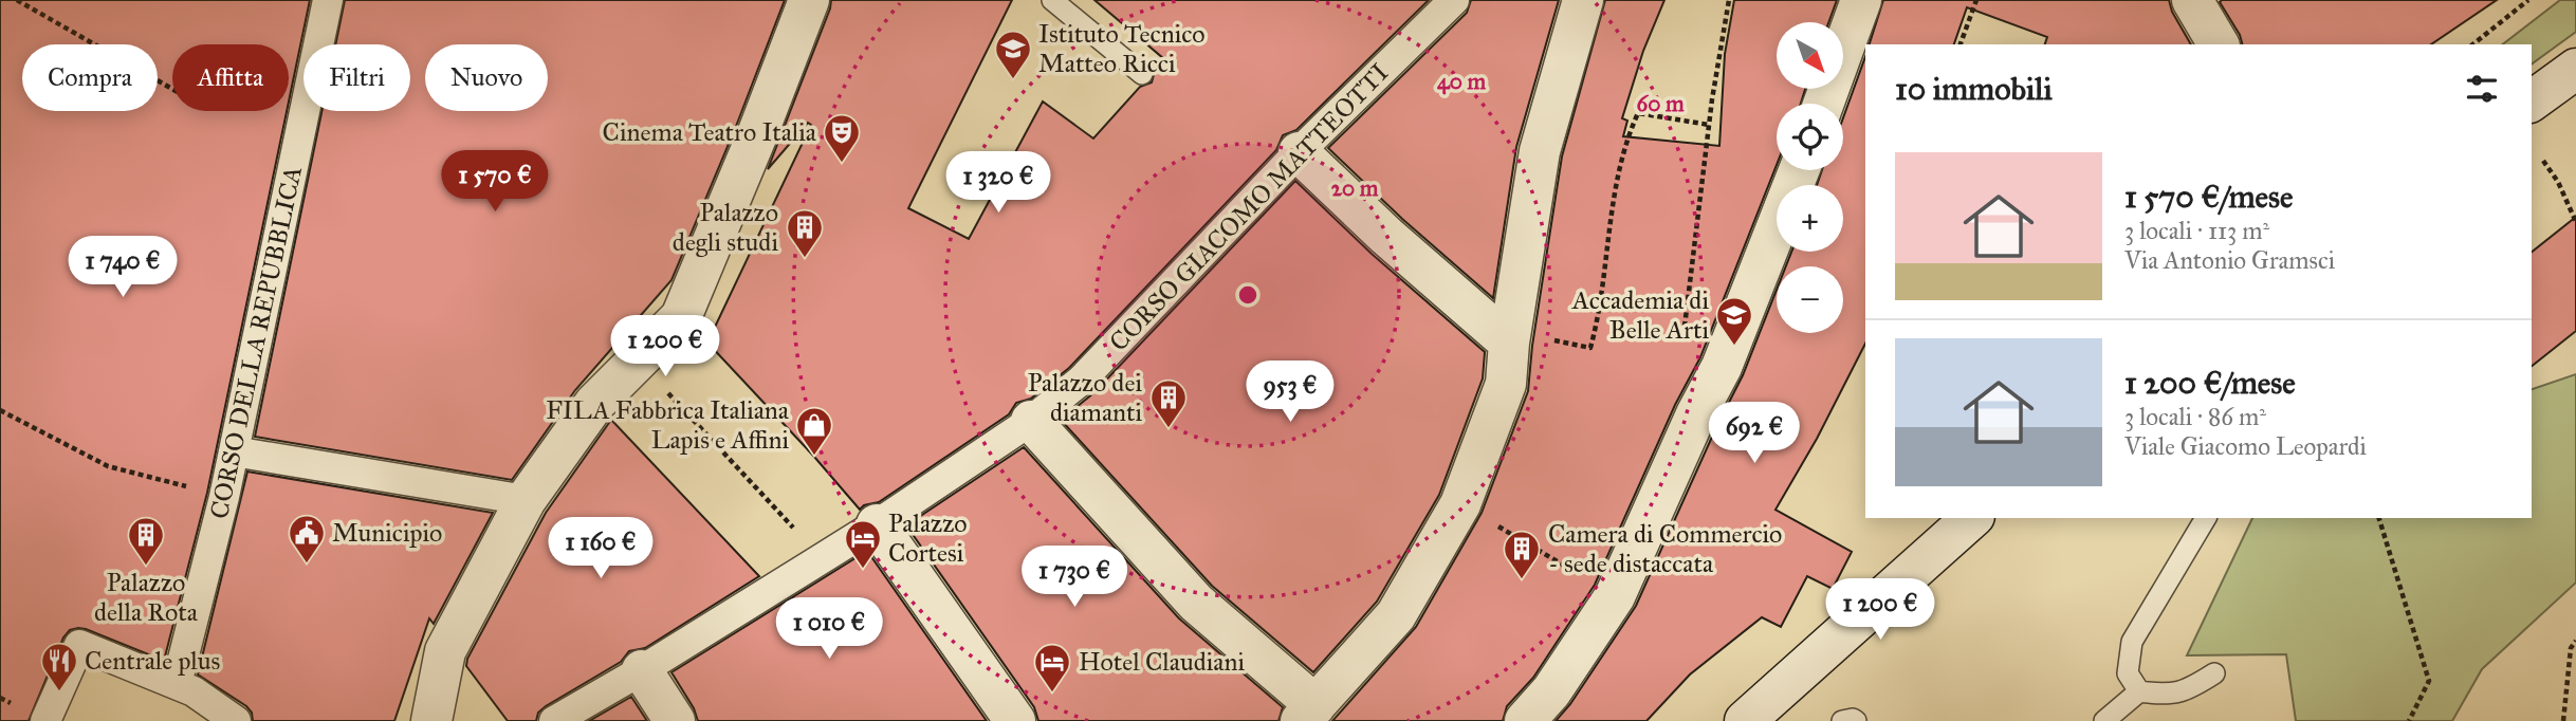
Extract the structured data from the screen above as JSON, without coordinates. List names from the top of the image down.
{
  "streets": {
    "street": ["CORSO GIACOMO MATTEOTTI", "CORSO DELLA REPUBBLICA"]
  },
  "places": {
    "school or university": ["Istituto Tecnico Matteo Ricci", "Accademia di Belle Arti"],
    "theatre": ["Cinema Teatro Italia"],
    "building": [
      "Palazzo degli studi",
      "Palazzo dei diamanti",
      "Palazzo della Rota",
      "Camera di Commercio - sede distaccata"
    ],
    "shop": ["FILA Fabbrica Italiana Lapis e Affini"],
    "public building": ["Municipio"],
    "hotel": ["Palazzo Cortesi", "Hotel Claudiani"],
    "restaurant": ["Centrale plus"]
  },
  "north": "bottom right",
  "page": {
    "map_buttons": ["+", "−"],
    "chip": [
      "Compra",
      "Affitta",
      "Filtri",
      "Nuovo"
    ],
    "heading": "10 immobili",
    "list": [
      {
        "name": "1 570 €/mese",
        "note": "3 locali · 113 m² · Via Antonio Gramsci"
      },
      {
        "name": "1 200 €/mese",
        "note": "3 locali · 86 m² · Viale Giacomo Leopardi"
      }
    ],
    "price": [
      "1 570 €",
      "1 320 €",
      "1 740 €",
      "1 200 €",
      "953 €",
      "692 €",
      "1 160 €",
      "1 730 €",
      "1 200 €",
      "1 010 €"
    ]
  },
  "rings": ["40 m", "60 m", "20 m"]
}
